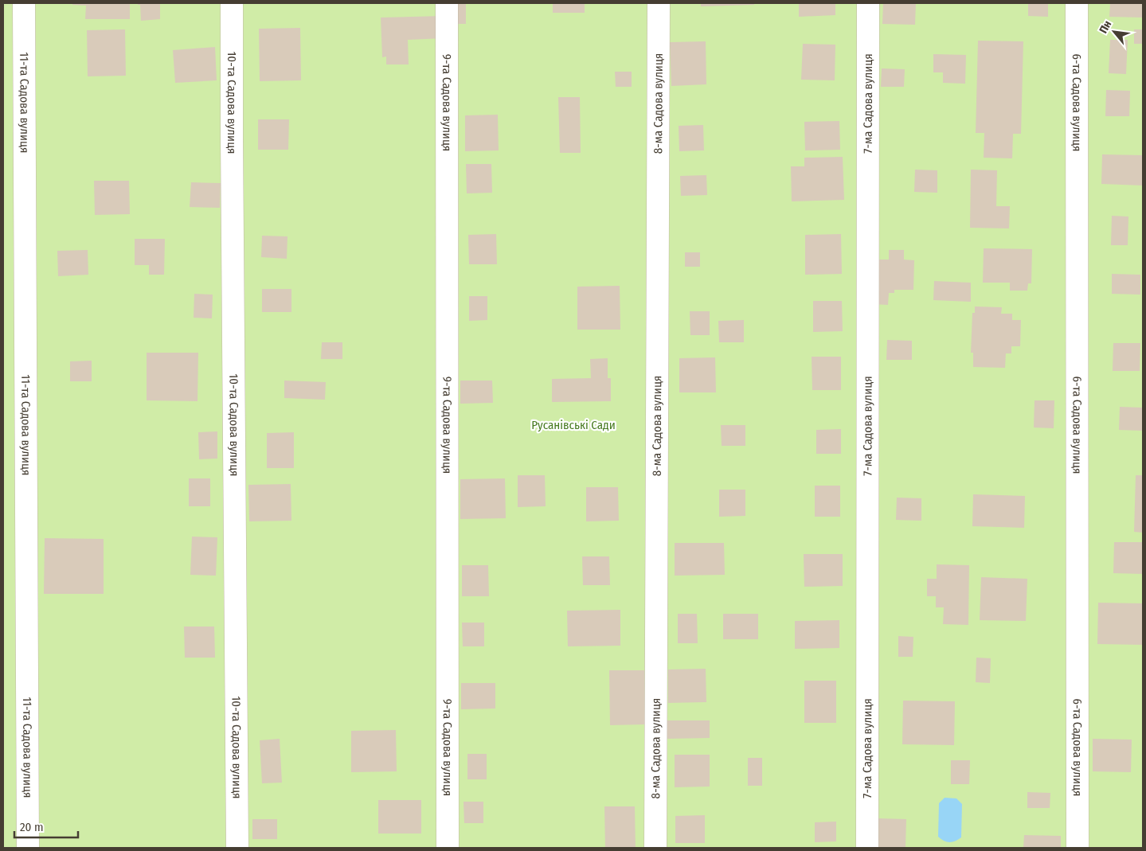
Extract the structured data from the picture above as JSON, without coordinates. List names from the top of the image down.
{
  "streets": {
    "street": [
      "11-та Садова вулиця",
      "10-та Садова вулиця",
      "9-та Садова вулиця",
      "8-ма Садова вулиця",
      "7-ма Садова вулиця",
      "6-та Садова вулиця"
    ]
  },
  "parks": ["Русанівські Сади"],
  "scale_bar": "20 m",
  "north": "top left"
}
